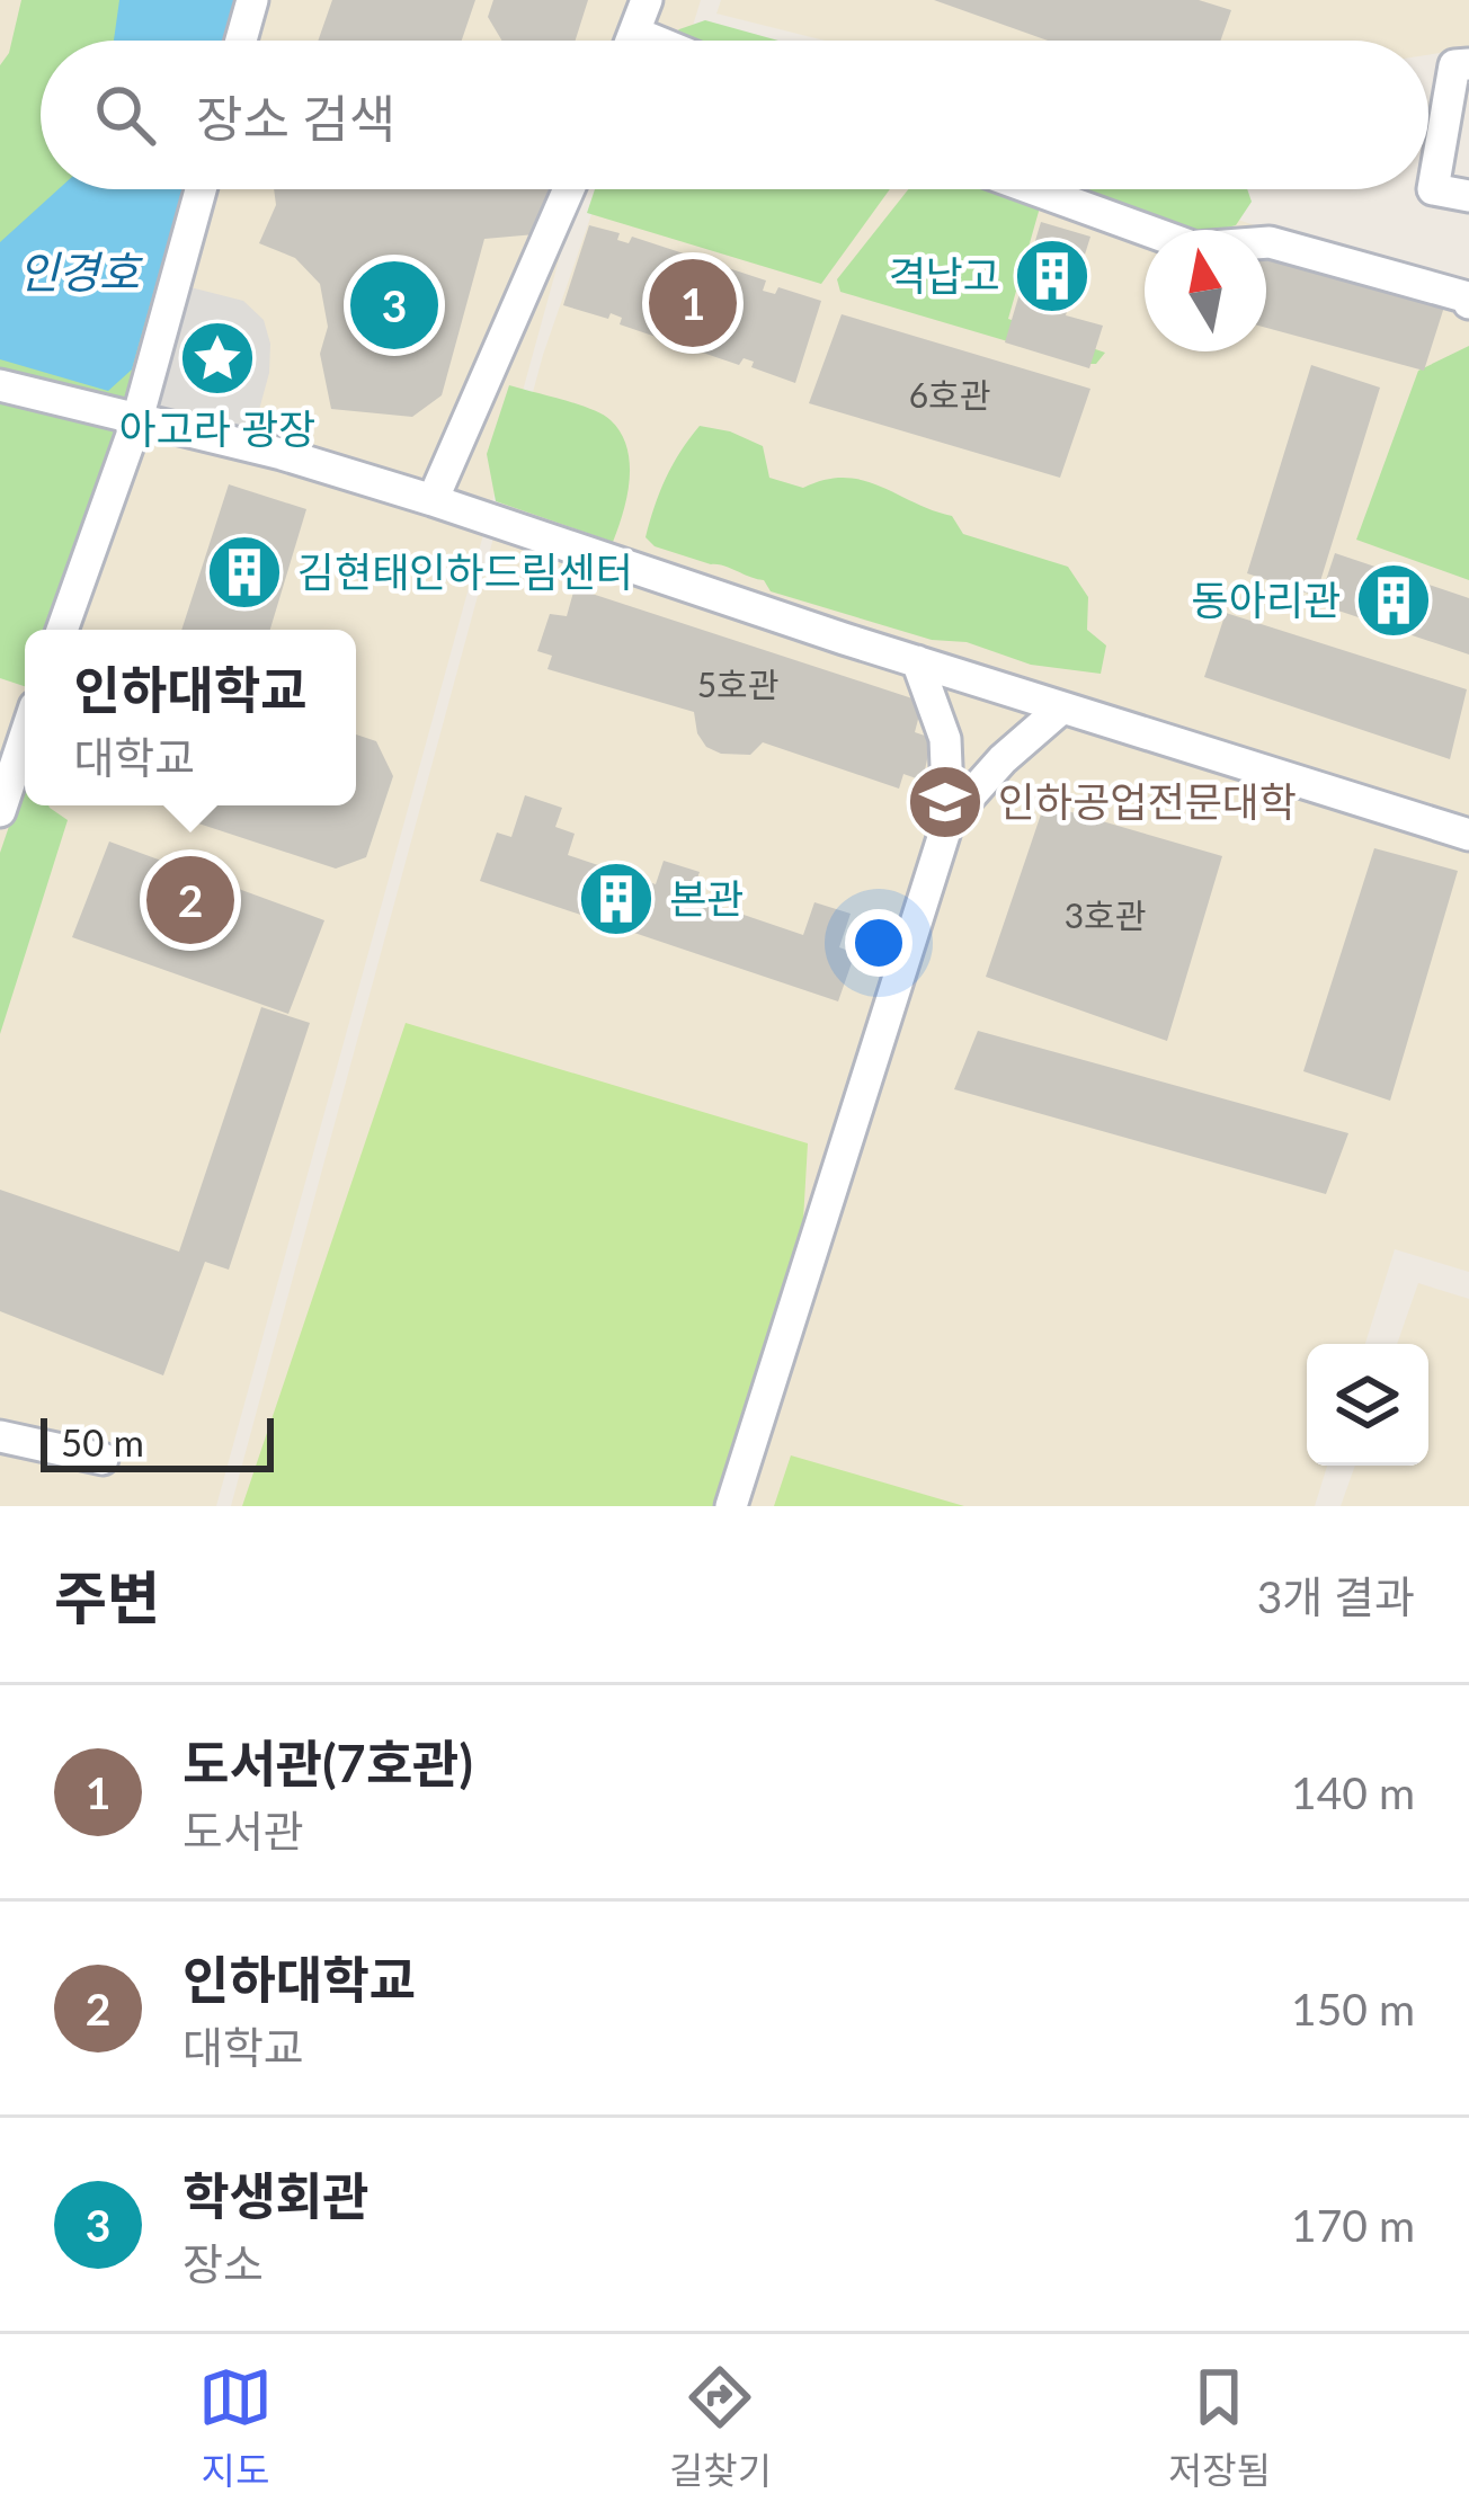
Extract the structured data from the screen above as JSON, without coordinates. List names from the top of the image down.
{
  "water": ["인경호"],
  "places": {
    "building": [
      "격납고",
      "김현태인하드림센터",
      "동아리관",
      "본관"
    ],
    "place": ["아고라 광장"],
    "school or university": ["인하공업전문대학"]
  },
  "house_numbers": ["6호관", "5호관", "3호관"],
  "scale_bar": "50 m",
  "north": "top",
  "page": {
    "search": "장소 검색",
    "pins": ["1", "3", "2"],
    "popup": ["인하대학교", "대학교"],
    "scale": "50 m",
    "heading": ["주변", "3개 결과"],
    "list": [
      {
        "mark": "1",
        "name": "도서관(7호관)",
        "note": "도서관",
        "value": "140 m"
      },
      {
        "mark": "2",
        "name": "인하대학교",
        "note": "대학교",
        "value": "150 m"
      },
      {
        "mark": "3",
        "name": "학생회관",
        "note": "장소",
        "value": "170 m"
      }
    ],
    "nav": ["지도", "길찾기", "저장됨"]
  }
}
